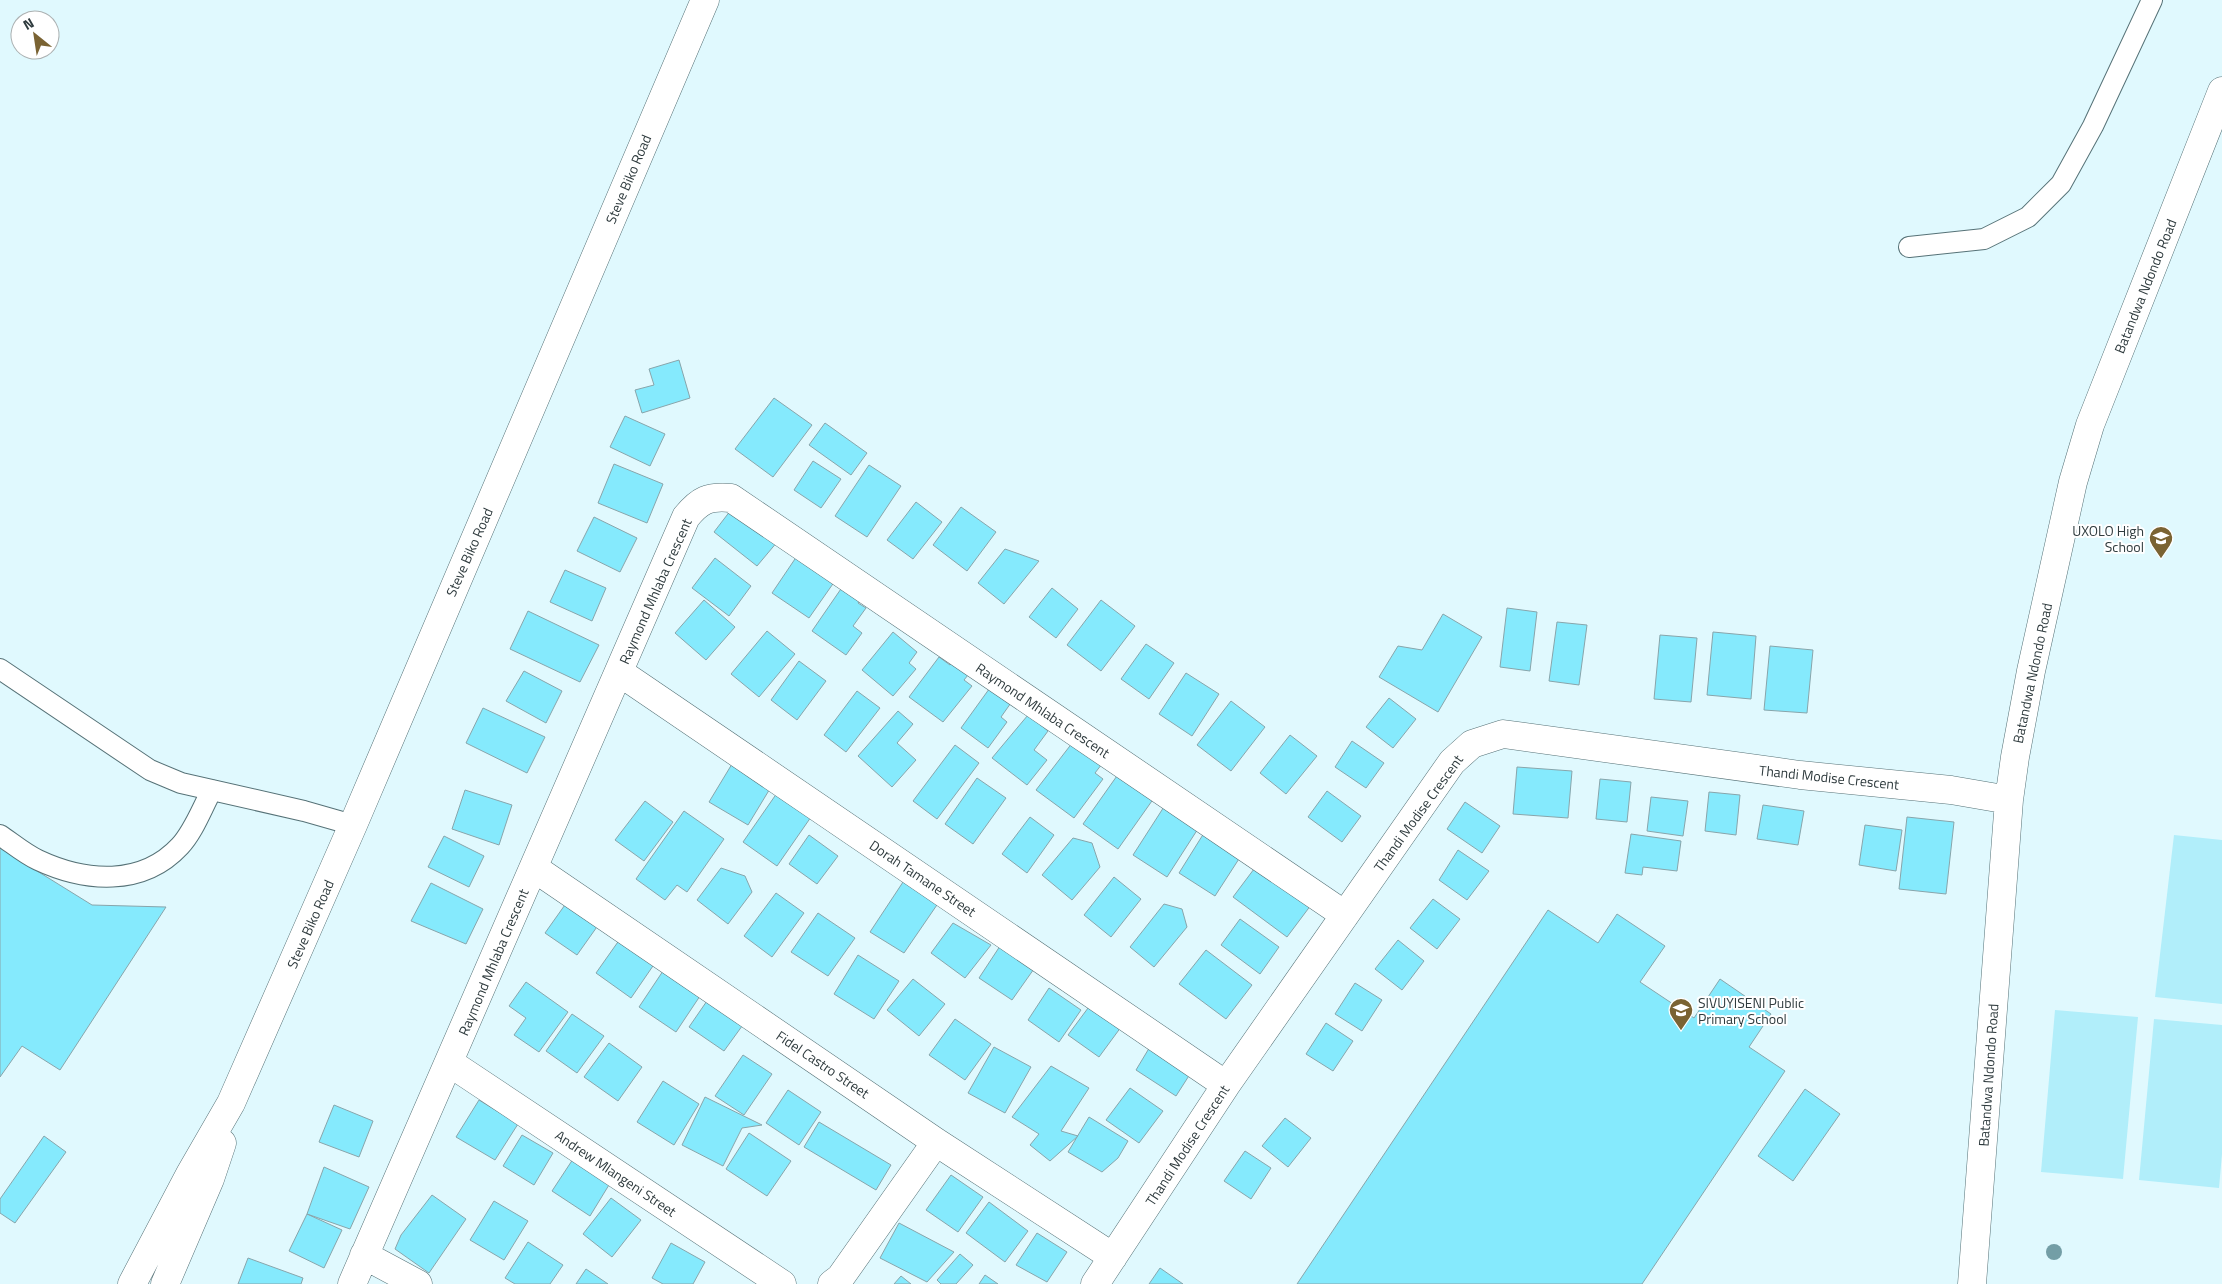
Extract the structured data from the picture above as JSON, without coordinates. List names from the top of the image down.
{
  "streets": {
    "street": [
      "Steve Biko Road",
      "Batandwa Ndondo Road",
      "Raymond Mhlaba Crescent",
      "Thandi Modise Crescent",
      "Dorah Tamane Street",
      "Fidel Castro Street",
      "Andrew Mlangeni Street"
    ]
  },
  "crossings": [
    ["Batandwa Ndondo Road", "Thandi Modise Crescent"],
    ["Raymond Mhlaba Crescent", "Thandi Modise Crescent"],
    ["Raymond Mhlaba Crescent", "Dorah Tamane Street"],
    ["Raymond Mhlaba Crescent", "Fidel Castro Street"],
    ["Raymond Mhlaba Crescent", "Andrew Mlangeni Street"],
    ["Thandi Modise Crescent", "Dorah Tamane Street"],
    ["Thandi Modise Crescent", "Fidel Castro Street"]
  ],
  "places": {
    "school or university": ["UXOLO High School", "SIVUYISENI Public Primary School"]
  },
  "north": "top left"
}
